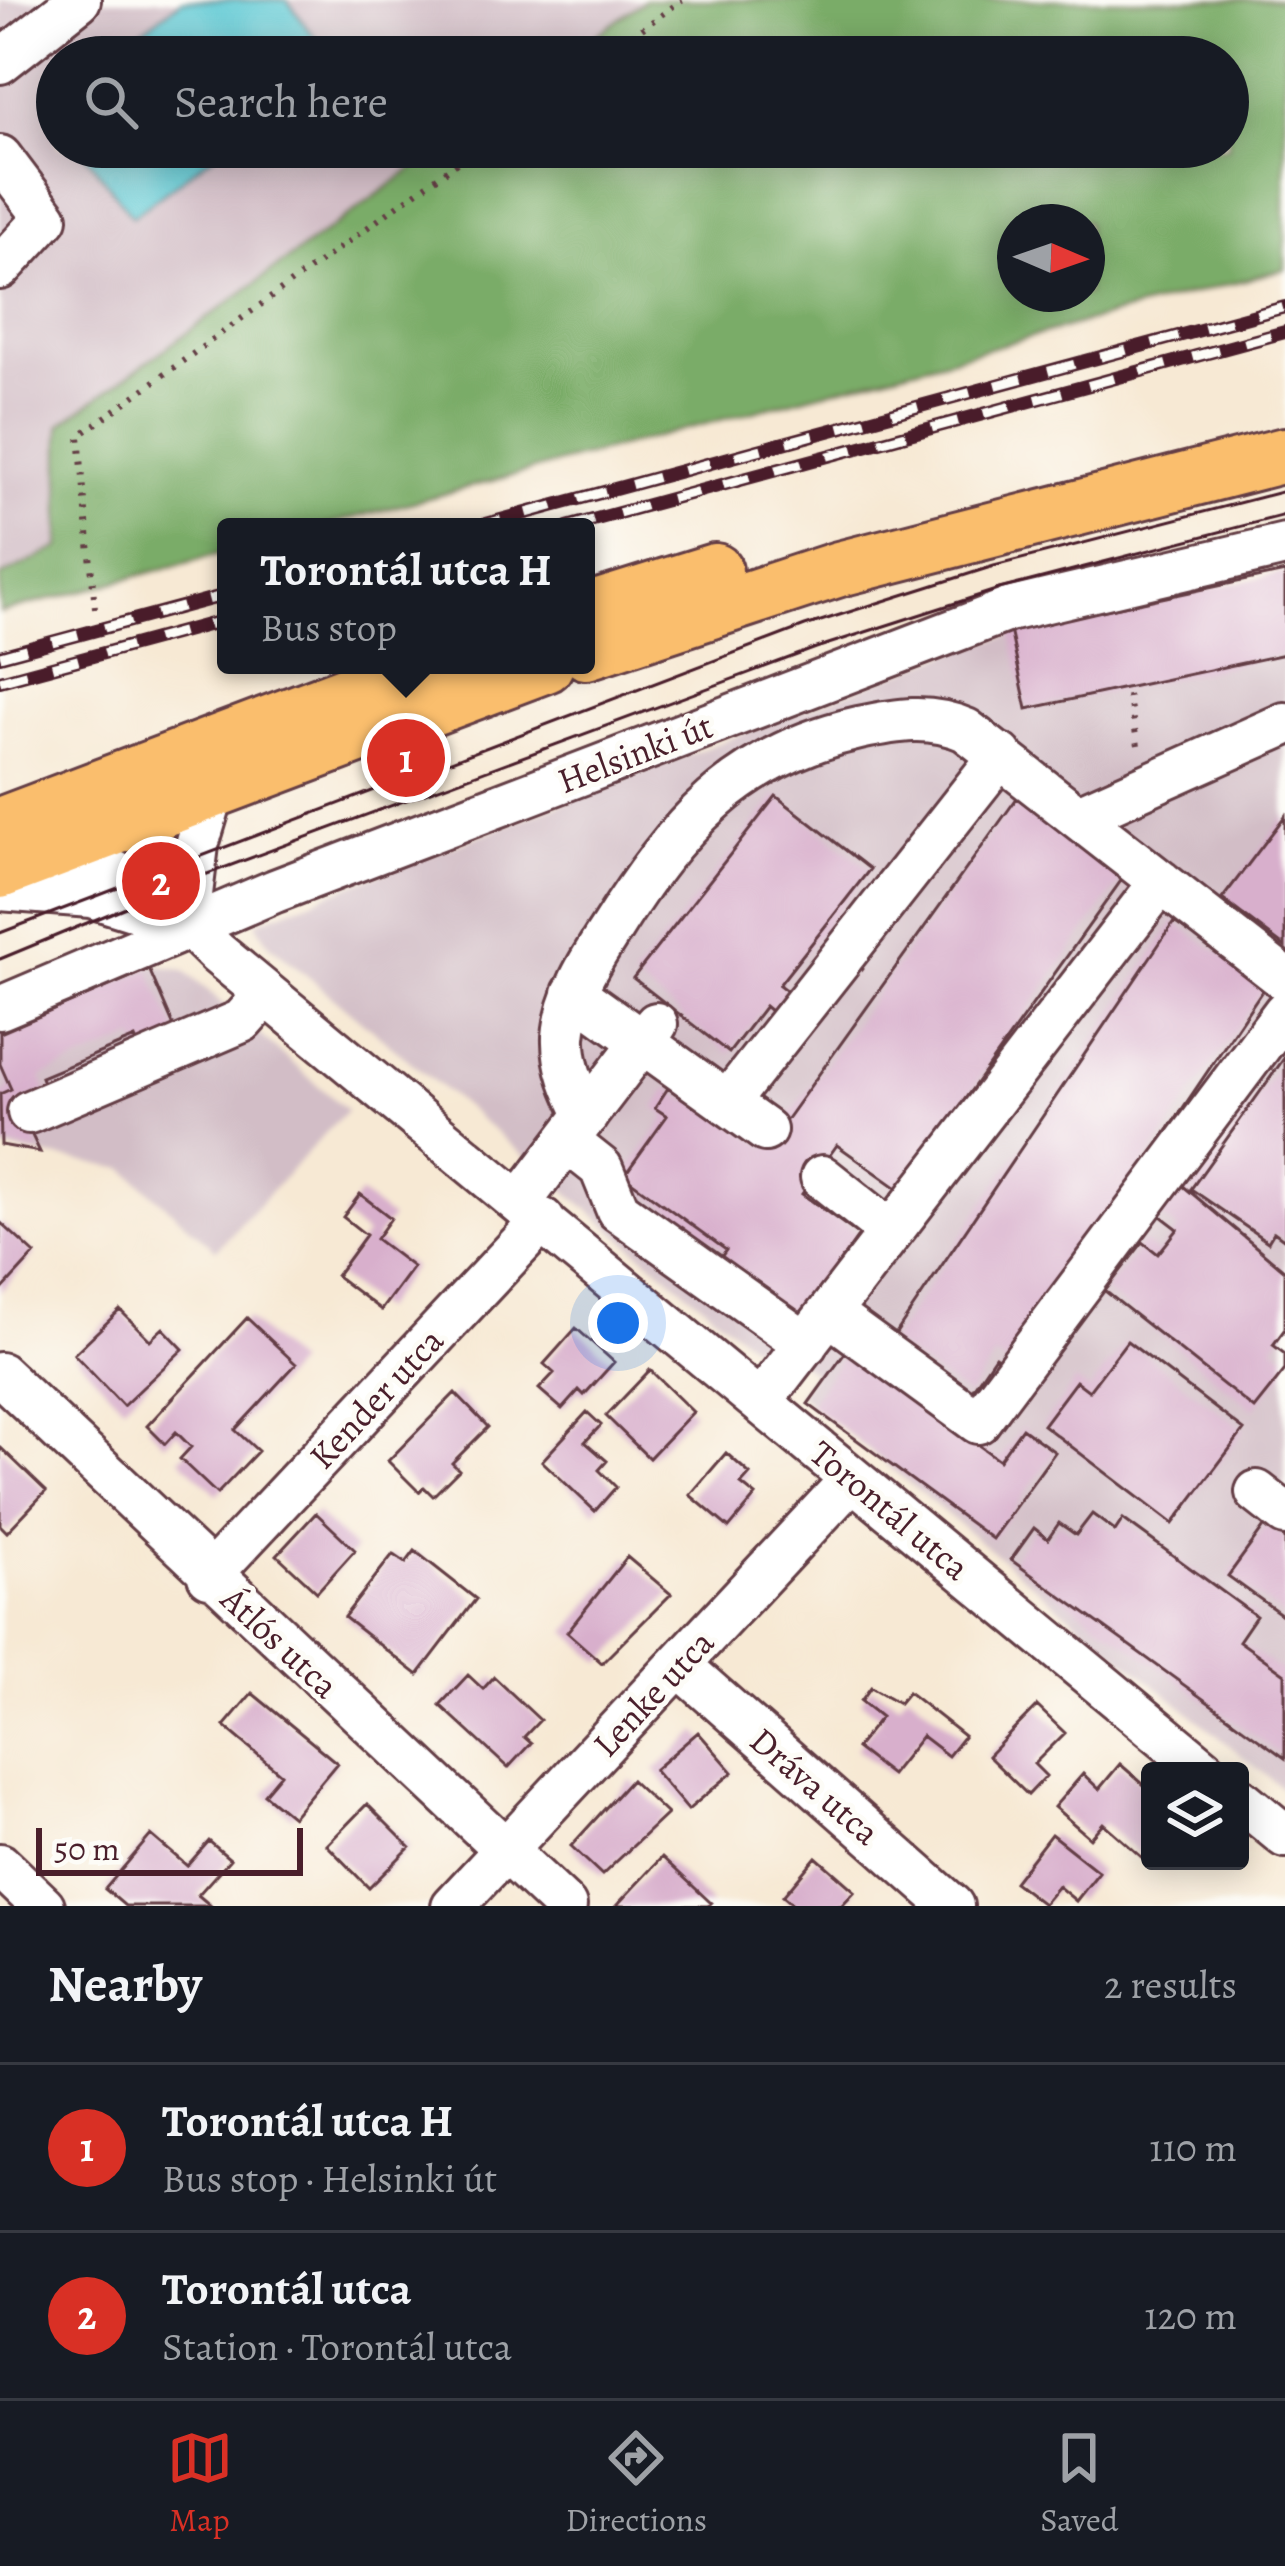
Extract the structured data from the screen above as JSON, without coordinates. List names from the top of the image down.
{
  "streets": {
    "street": [
      "Helsinki út",
      "Kender utca",
      "Torontál utca",
      "Átlós utca",
      "Lenke utca",
      "Dráva utca"
    ]
  },
  "crossings": [
    ["Helsinki út", "Torontál utca"],
    ["Kender utca", "Torontál utca"],
    ["Kender utca", "Átlós utca"],
    ["Torontál utca", "Lenke utca"],
    ["Átlós utca", "Lenke utca"],
    ["Lenke utca", "Dráva utca"]
  ],
  "scale_bar": "50 m",
  "north": "right",
  "page": {
    "search": "Search here",
    "popup": ["Torontál utca H", "Bus stop"],
    "pins": ["1", "2"],
    "scale": "50 m",
    "heading": ["Nearby", "2 results"],
    "list": [
      {
        "mark": "1",
        "name": "Torontál utca H",
        "note": "Bus stop · Helsinki út",
        "value": "110 m"
      },
      {
        "mark": "2",
        "name": "Torontál utca",
        "note": "Station · Torontál utca",
        "value": "120 m"
      }
    ],
    "nav": ["Map", "Directions", "Saved"]
  }
}
